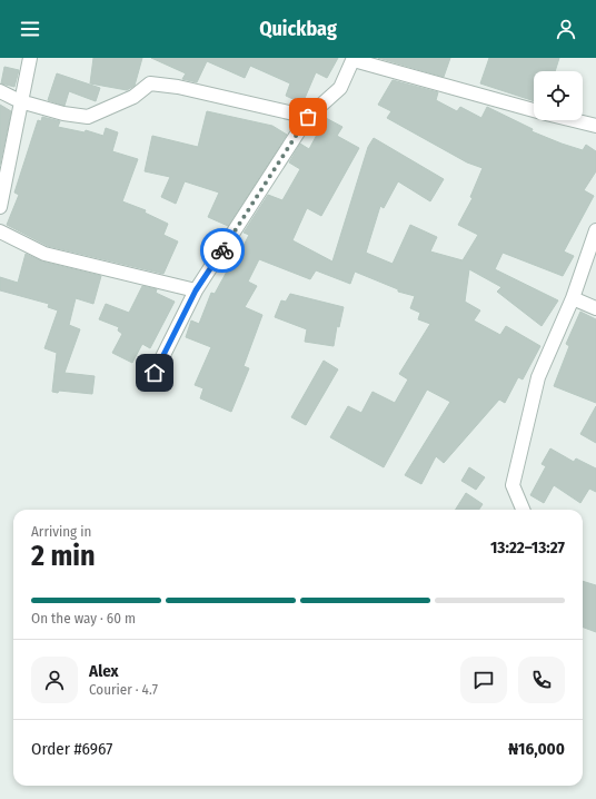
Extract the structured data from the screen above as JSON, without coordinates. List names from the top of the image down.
{
  "page": {
    "header": "Quickbag",
    "heading": ["2 min", "Arriving in", "13:22–13:27"],
    "panel": [
      "Alex",
      "Courier · 4.7",
      "Order #6967",
      "₦16,000"
    ],
    "bar": "On the way · 60 m"
  }
}
